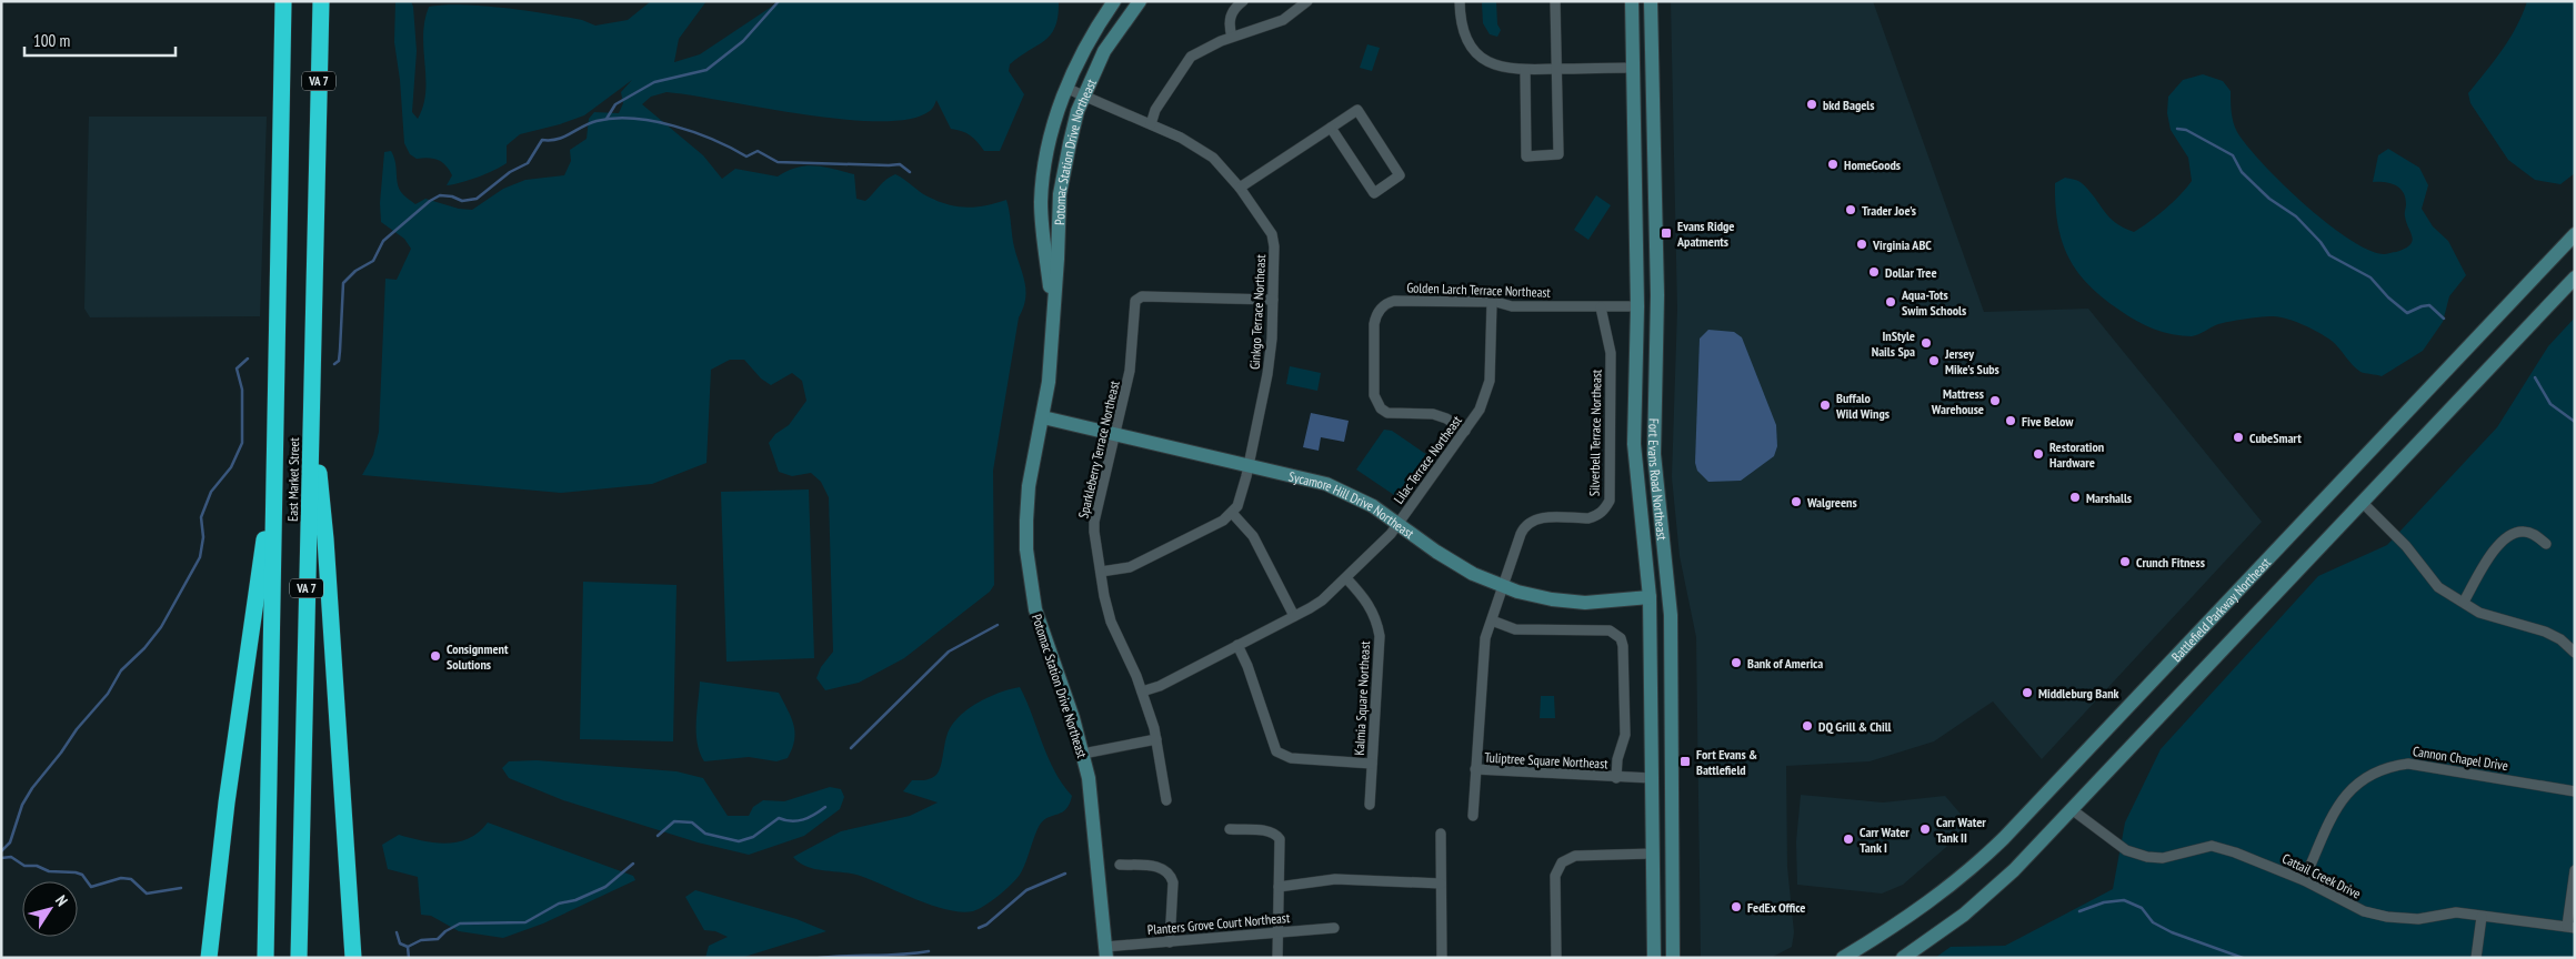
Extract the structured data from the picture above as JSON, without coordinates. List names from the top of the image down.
{
  "streets": {
    "highway": ["VA 7", "East Market Street"],
    "main road": [
      "Potomac Station Drive Northeast",
      "Fort Evans Road Northeast",
      "Sycamore Hill Drive Northeast",
      "Battlefield Parkway Northeast"
    ],
    "street": [
      "Golden Larch Terrace Northeast",
      "Ginkgo Terrace Northeast",
      "Silverbell Terrace Northeast",
      "Sparkleberry Terrace Northeast",
      "Lilac Terrace Northeast",
      "Kalmia Square Northeast",
      "Cannon Chapel Drive",
      "Tuliptree Square Northeast",
      "Cattail Creek Drive",
      "Planters Grove Court Northeast"
    ]
  },
  "crossings": [
    ["Potomac Station Drive Northeast", "Ginkgo Terrace Northeast"],
    ["Potomac Station Drive Northeast", "Sycamore Hill Drive Northeast"],
    ["Potomac Station Drive Northeast", "Planters Grove Court Northeast"],
    ["Golden Larch Terrace Northeast", "Silverbell Terrace Northeast"],
    ["Golden Larch Terrace Northeast", "Lilac Terrace Northeast"],
    ["Golden Larch Terrace Northeast", "Fort Evans Road Northeast"],
    ["Ginkgo Terrace Northeast", "Sparkleberry Terrace Northeast"],
    ["Ginkgo Terrace Northeast", "Sycamore Hill Drive Northeast"],
    ["Silverbell Terrace Northeast", "Sycamore Hill Drive Northeast"],
    ["Silverbell Terrace Northeast", "Tuliptree Square Northeast"],
    ["Sparkleberry Terrace Northeast", "Lilac Terrace Northeast"],
    ["Sparkleberry Terrace Northeast", "Sycamore Hill Drive Northeast"],
    ["Lilac Terrace Northeast", "Sycamore Hill Drive Northeast"],
    ["Lilac Terrace Northeast", "Kalmia Square Northeast"],
    ["Fort Evans Road Northeast", "Sycamore Hill Drive Northeast"],
    ["Fort Evans Road Northeast", "Tuliptree Square Northeast"],
    ["Sycamore Hill Drive Northeast", "Tuliptree Square Northeast"],
    ["Cannon Chapel Drive", "Cattail Creek Drive"]
  ],
  "places": {
    "other": [
      "bkd Bagels",
      "HomeGoods",
      "Trader Joe's",
      "Virginia ABC",
      "Dollar Tree",
      "Aqua-Tots Swim Schools",
      "InStyle Nails Spa",
      "Jersey Mike's Subs",
      "Mattress Warehouse",
      "Buffalo Wild Wings",
      "Five Below",
      "CubeSmart",
      "Restoration Hardware",
      "Marshalls",
      "Walgreens",
      "Crunch Fitness",
      "Consignment Solutions",
      "Bank of America",
      "Middleburg Bank",
      "DQ Grill & Chill",
      "Carr Water Tank II",
      "Carr Water Tank I",
      "FedEx Office"
    ],
    "transit": ["Evans Ridge Apatments", "Fort Evans & Battlefield"]
  },
  "scale_bar": "100 m",
  "north": "top right"
}
